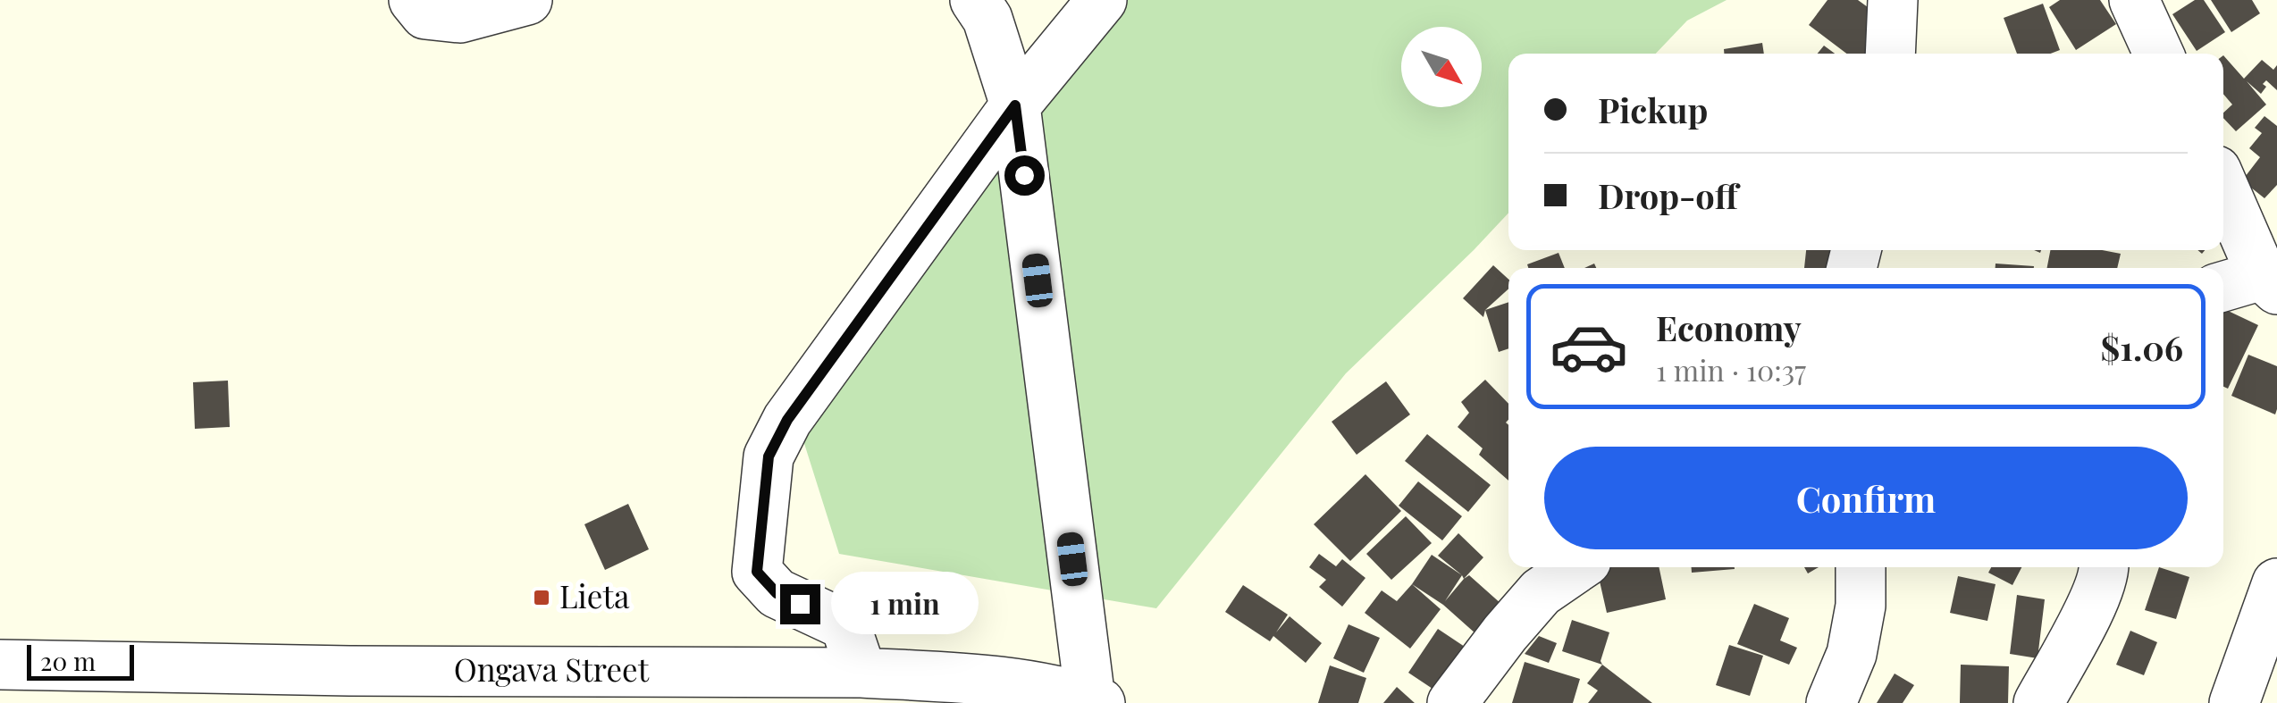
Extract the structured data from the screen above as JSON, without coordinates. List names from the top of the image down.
{
  "streets": {
    "street": ["Ongava Street"]
  },
  "places": {
    "transit": ["Lieta"]
  },
  "scale_bar": "20 m",
  "north": "bottom right",
  "page": {
    "banner": ["Pickup", "Drop-off"],
    "list": [
      {
        "name": "Economy",
        "note": "1 min · 10:37",
        "value": "$1.06"
      }
    ],
    "buttons": "Confirm",
    "bubble": "1 min",
    "scale": "20 m"
  }
}
